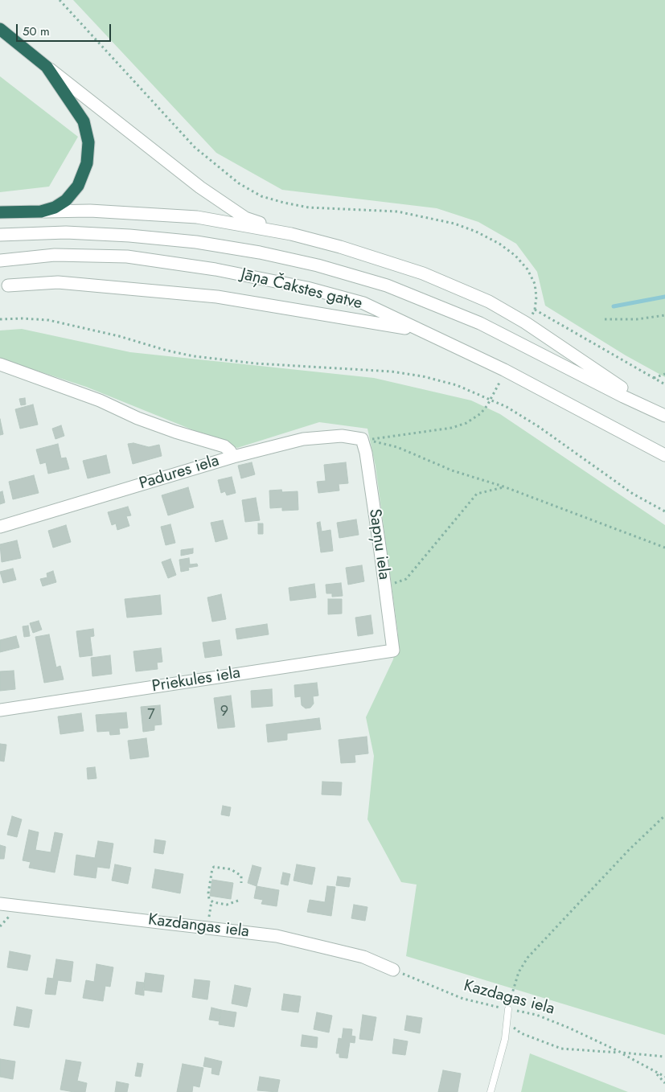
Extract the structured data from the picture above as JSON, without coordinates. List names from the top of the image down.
{
  "streets": {
    "street": [
      "Jāņa Čakstes gatve",
      "Padures iela",
      "Sapņu iela",
      "Priekules iela",
      "Kazdangas iela"
    ],
    "path": ["Kazdagas iela"]
  },
  "crossings": [
    ["Padures iela", "Sapņu iela"],
    ["Sapņu iela", "Priekules iela"],
    ["Kazdangas iela", "Kazdagas iela"]
  ],
  "house_numbers": ["9", "7"],
  "scale_bar": "50 m"
}
